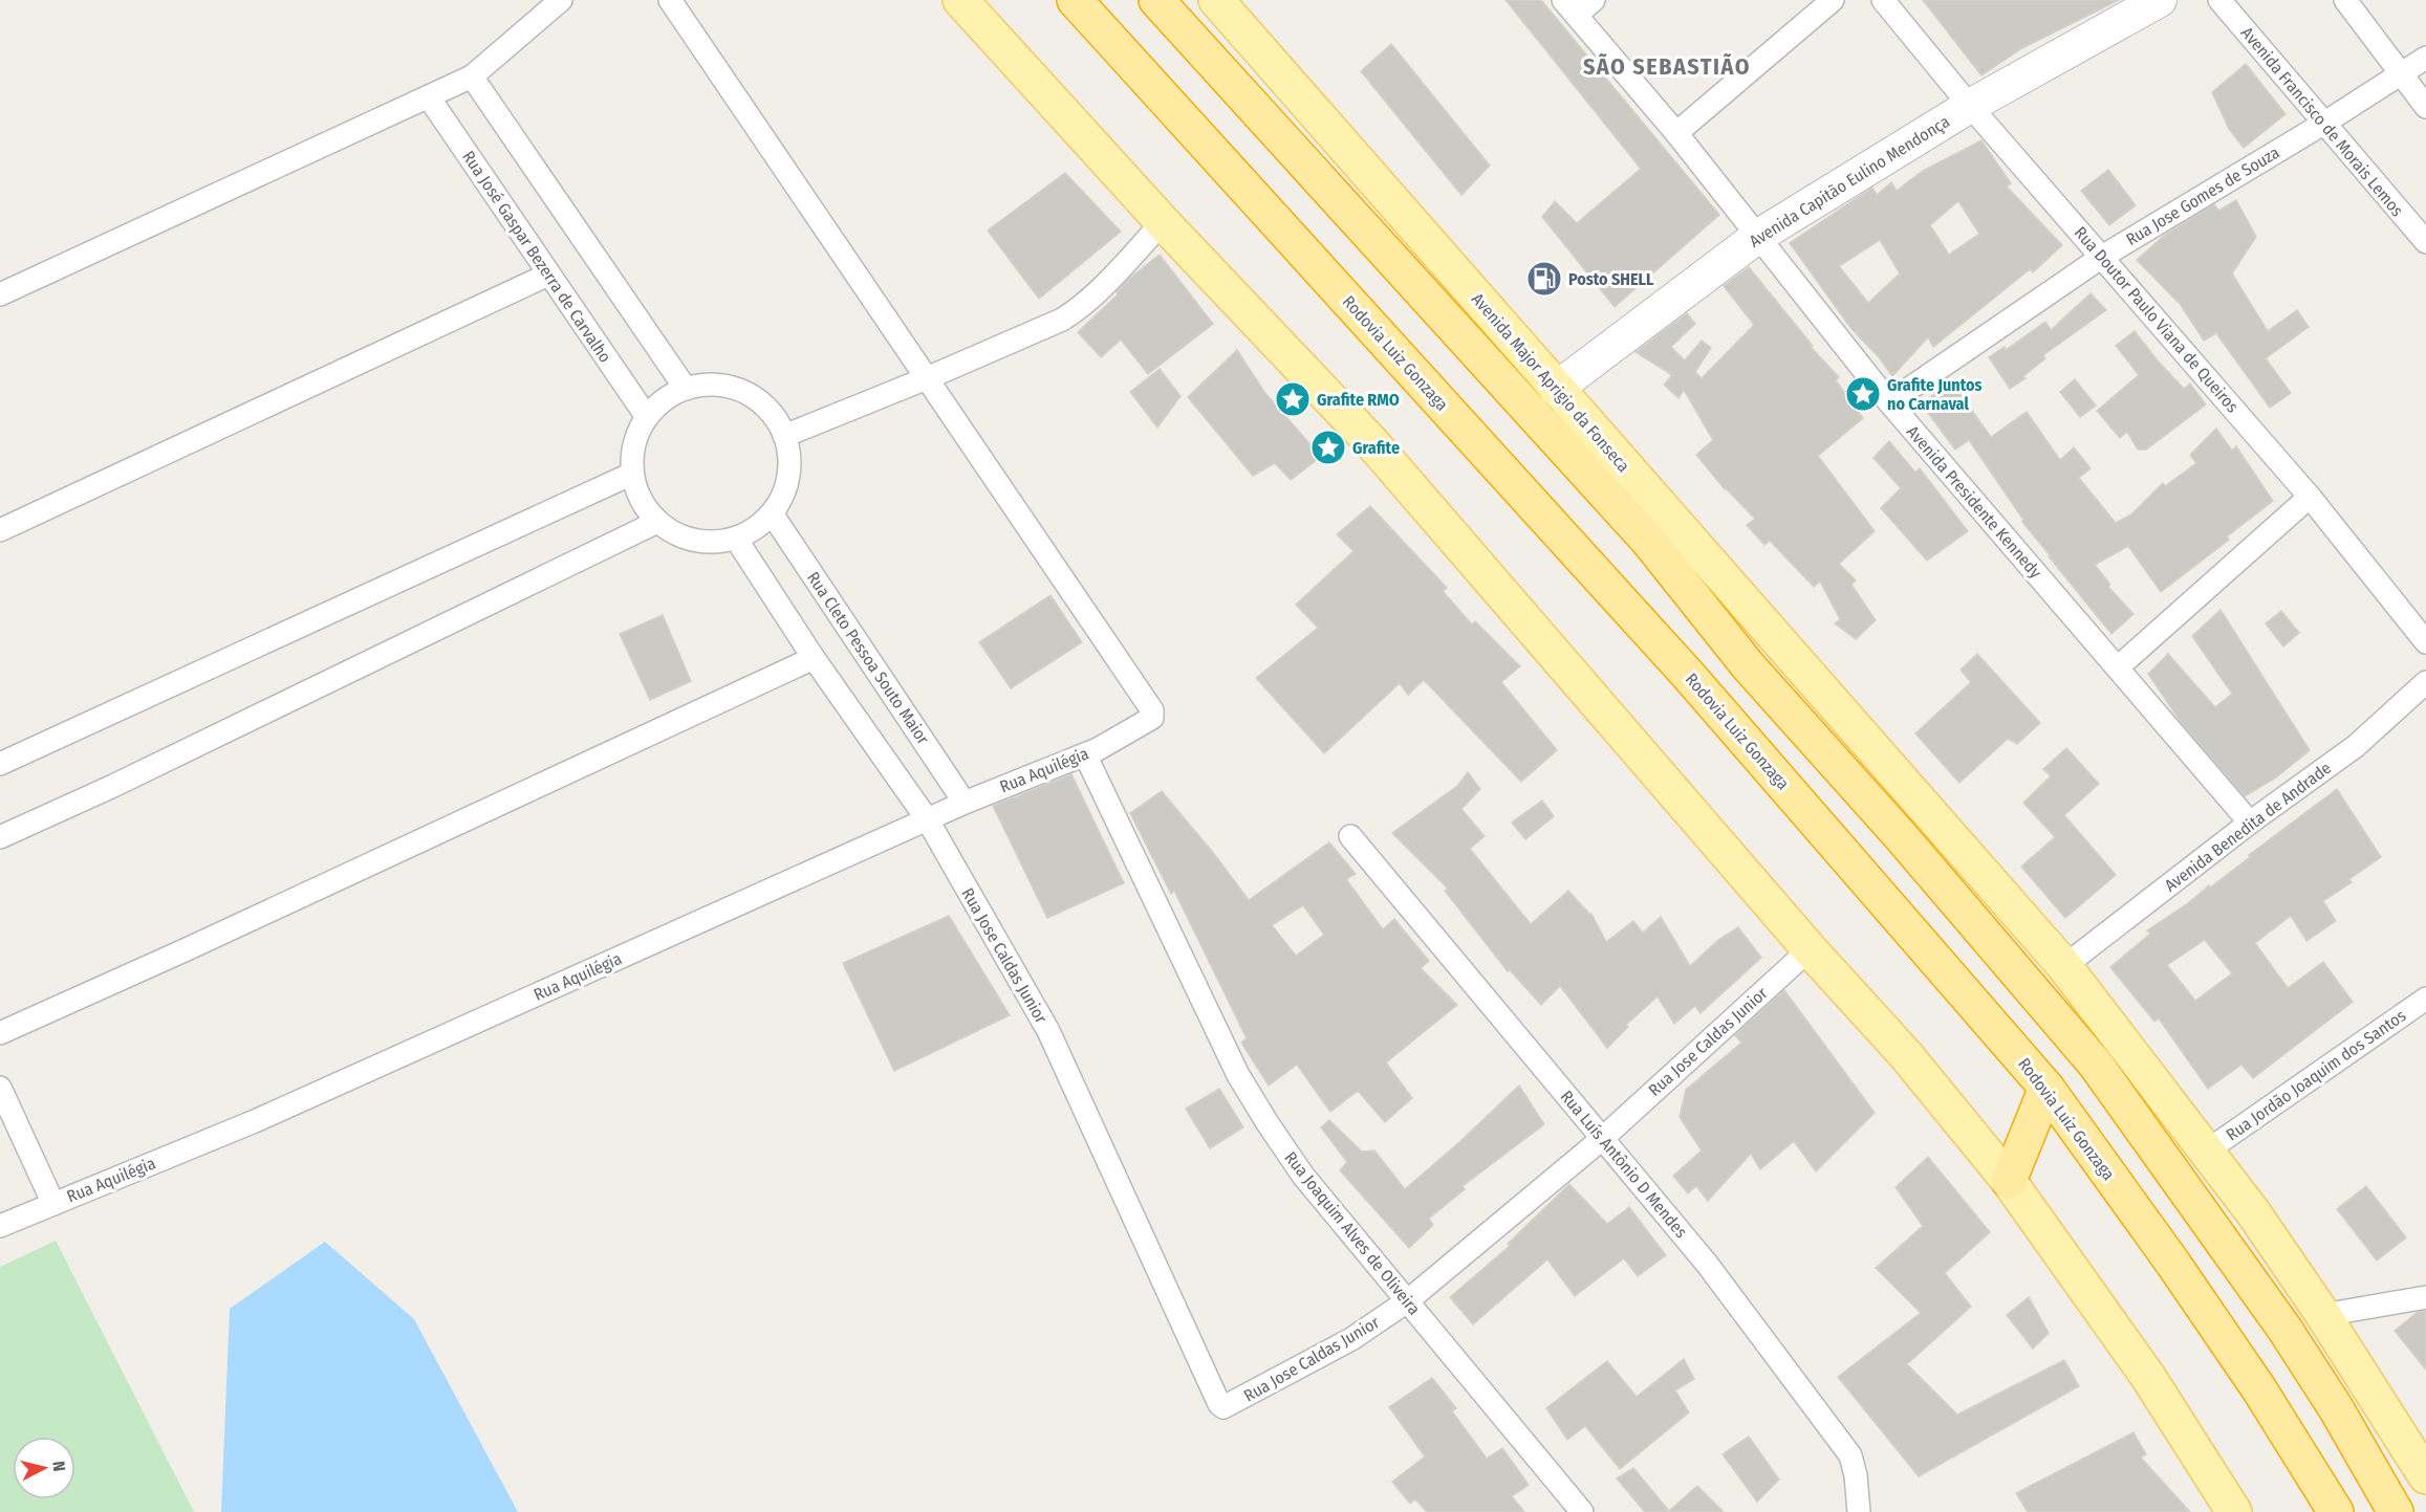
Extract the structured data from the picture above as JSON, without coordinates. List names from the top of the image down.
{
  "streets": {
    "highway": ["Rodovia Luiz Gonzaga"],
    "main road": ["Avenida Capitão Eulino Mendonça", "Avenida Major Aprigio da Fonseca"],
    "street": [
      "Avenida Francisco de Morais Lemos",
      "Rua Jose Gomes de Souza",
      "Rua José Gaspar Bezerra de Carvalho",
      "Rua Doutor Paulo Viana de Queiros",
      "Avenida Presidente Kennedy",
      "Rua Cleto Pessoa Souto Maior",
      "Rua Aquilégia",
      "Avenida Benedita de Andrade",
      "Rua Jose Caldas Junior",
      "Rua Jordão Joaquim dos Santos",
      "Rua Luís Antônio D Mendes",
      "Rua Joaquim Alves de Oliveira"
    ]
  },
  "crossings": [
    ["Avenida Francisco de Morais Lemos", "Rua Jose Gomes de Souza"],
    ["Avenida Capitão Eulino Mendonça", "Rua Doutor Paulo Viana de Queiros"],
    ["Avenida Capitão Eulino Mendonça", "Avenida Major Aprigio da Fonseca"],
    ["Avenida Capitão Eulino Mendonça", "Avenida Presidente Kennedy"],
    ["Rua Jose Gomes de Souza", "Rua Doutor Paulo Viana de Queiros"],
    ["Rua Jose Gomes de Souza", "Avenida Presidente Kennedy"],
    ["Rua José Gaspar Bezerra de Carvalho", "Rua Cleto Pessoa Souto Maior"],
    ["Avenida Major Aprigio da Fonseca", "Avenida Benedita de Andrade"],
    ["Avenida Major Aprigio da Fonseca", "Rua Jordão Joaquim dos Santos"],
    ["Avenida Presidente Kennedy", "Avenida Benedita de Andrade"],
    ["Rua Cleto Pessoa Souto Maior", "Rua Aquilégia"],
    ["Rua Aquilégia", "Rua Jose Caldas Junior"],
    ["Rua Aquilégia", "Rua Joaquim Alves de Oliveira"],
    ["Rua Jose Caldas Junior", "Rua Luís Antônio D Mendes"],
    ["Rua Jose Caldas Junior", "Rua Joaquim Alves de Oliveira"]
  ],
  "districts": ["SÃO SEBASTIÃO"],
  "places": {
    "fuel station": ["Posto SHELL"],
    "place": ["Grafite Juntos no Carnaval", "Grafite RMO", "Grafite"]
  },
  "north": "right"
}
